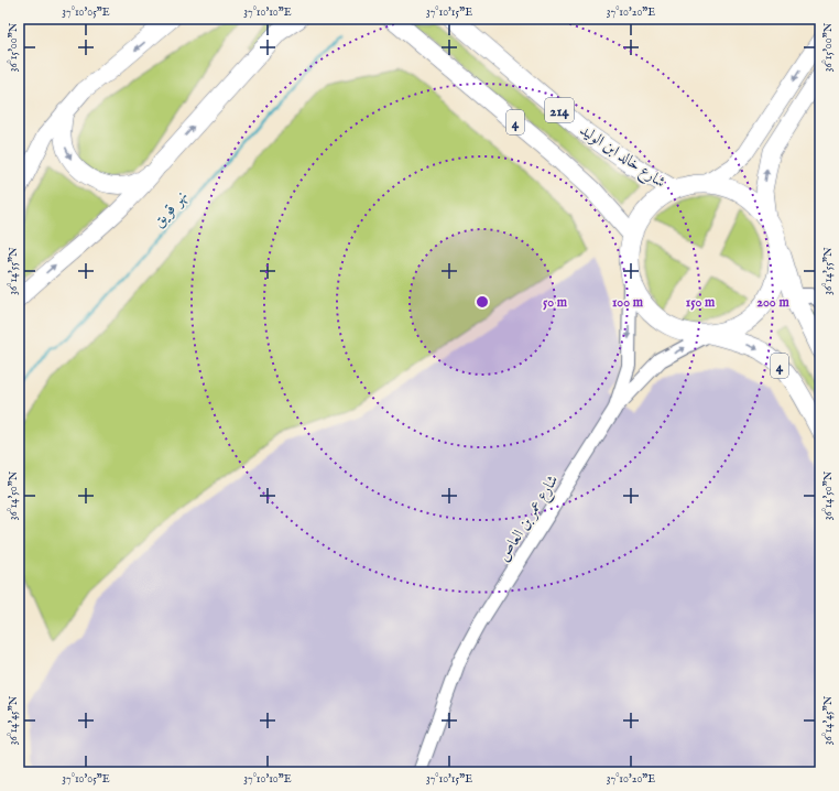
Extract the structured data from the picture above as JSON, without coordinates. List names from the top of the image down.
{
  "streets": {
    "highway": ["214", "4", "شارع خالد ابن الوليد"],
    "street": ["شارع عمر بن العاص"]
  },
  "crossings": [
    ["4", "شارع خالد ابن الوليد"],
    ["4", "شارع عمر بن العاص"],
    ["شارع خالد ابن الوليد", "شارع عمر بن العاص"]
  ],
  "water": ["نهر قويق"],
  "coordinates": [
    "37°10'05\"E",
    "37°10'10\"E",
    "37°10'15\"E",
    "37°10'20\"E",
    "36°15'00\"N",
    "36°14'55\"N",
    "36°14'50\"N",
    "36°14'45\"N"
  ],
  "rings": [
    "50 m",
    "100 m",
    "150 m",
    "200 m"
  ]
}
